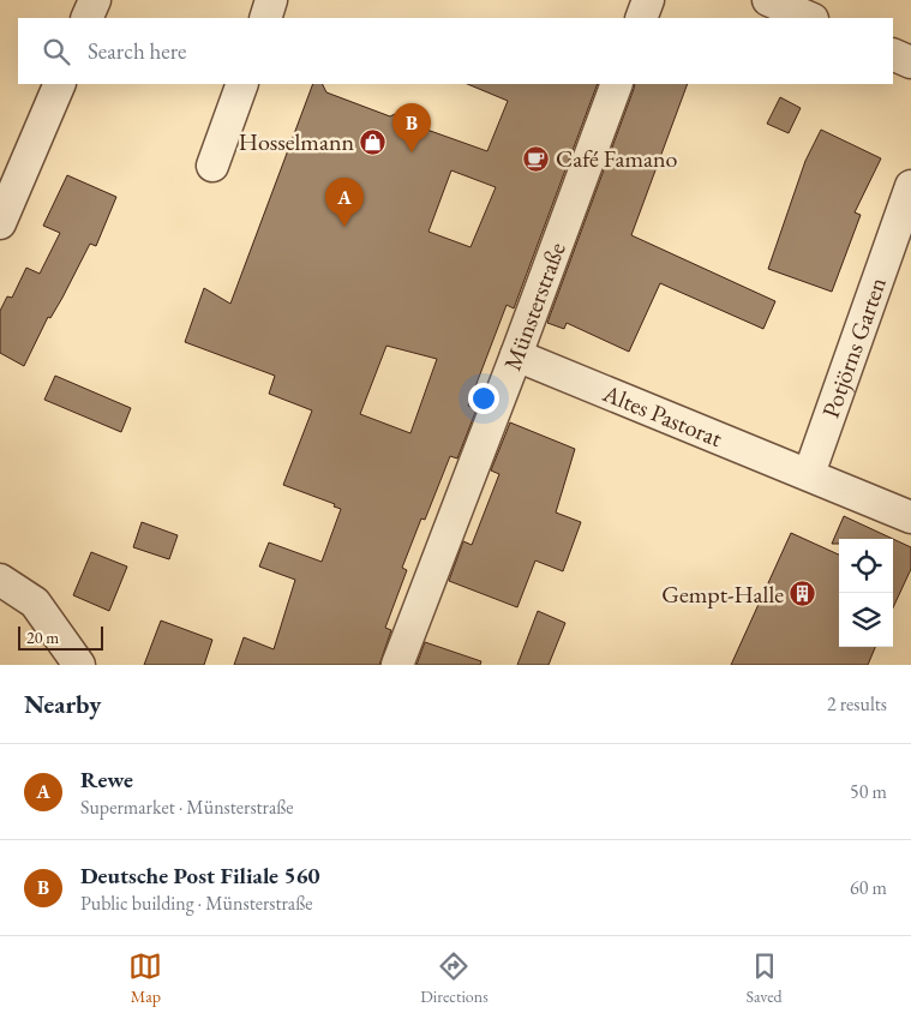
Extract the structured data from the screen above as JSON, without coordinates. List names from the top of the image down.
{
  "streets": {
    "street": ["Münsterstraße", "Potjörns Garten", "Altes Pastorat"]
  },
  "crossings": [
    ["Münsterstraße", "Altes Pastorat"],
    ["Potjörns Garten", "Altes Pastorat"]
  ],
  "places": {
    "shop": ["Hosselmann"],
    "cafe": ["Café Famano"],
    "building": ["Gempt-Halle"]
  },
  "scale_bar": "20 m",
  "page": {
    "search": "Search here",
    "pins": ["B", "A"],
    "scale": "20 m",
    "heading": ["Nearby", "2 results"],
    "list": [
      {
        "mark": "A",
        "name": "Rewe",
        "note": "Supermarket · Münsterstraße",
        "value": "50 m"
      },
      {
        "mark": "B",
        "name": "Deutsche Post Filiale 560",
        "note": "Public building · Münsterstraße",
        "value": "60 m"
      }
    ],
    "nav": ["Map", "Directions", "Saved"]
  }
}
